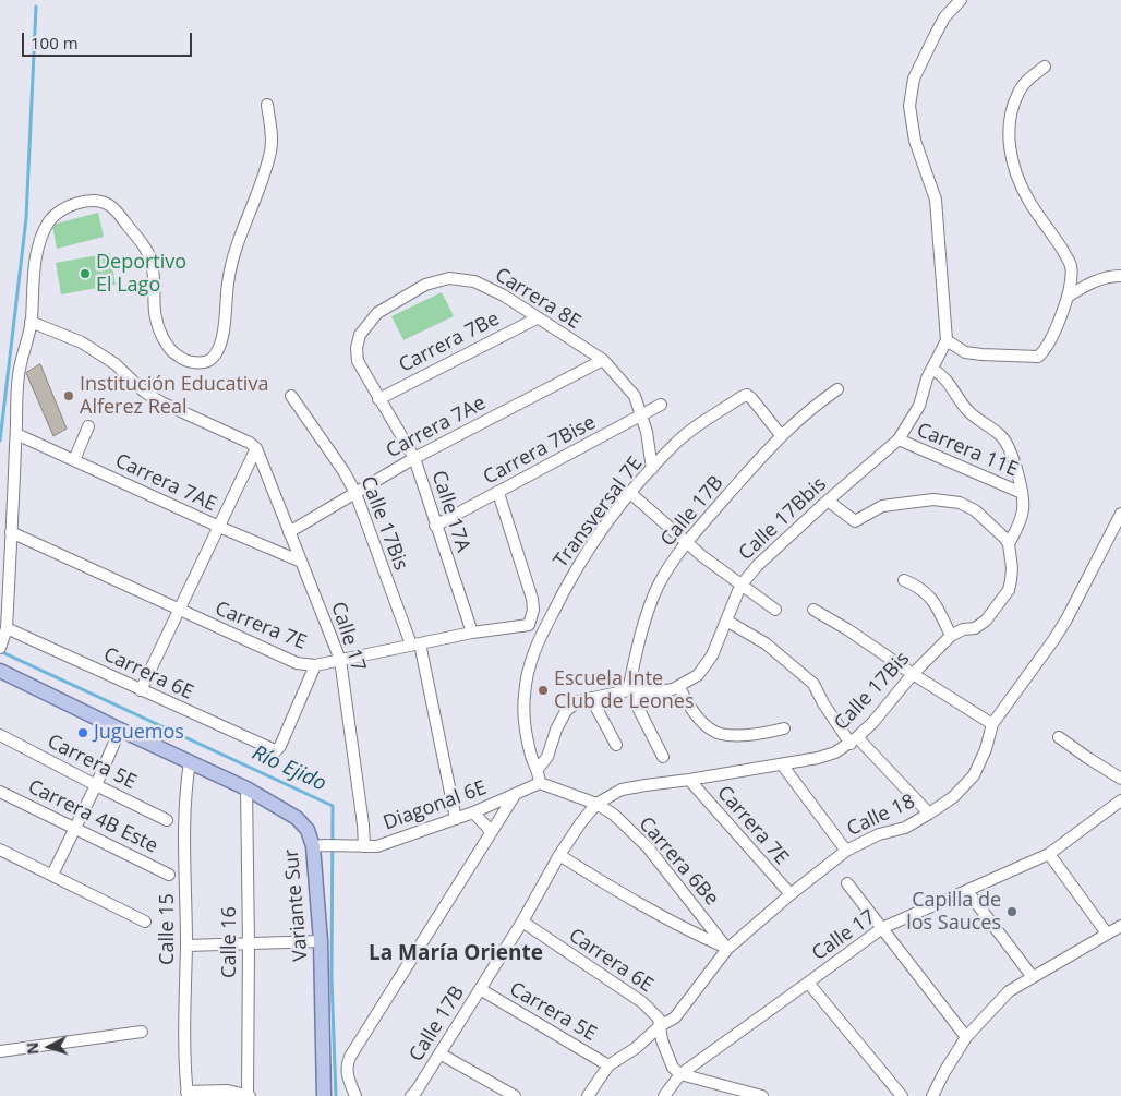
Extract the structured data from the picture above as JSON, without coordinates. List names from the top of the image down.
{
  "streets": {
    "main road": ["Variante Sur"],
    "street": [
      "Carrera 8E",
      "Carrera 7Be",
      "Carrera 7Ae",
      "Carrera 7Bise",
      "Carrera 11E",
      "Carrera 7AE",
      "Calle 17A",
      "Calle 17B",
      "Transversal 7E",
      "Calle 17Bbis",
      "Calle 17Bis",
      "Carrera 7E",
      "Calle 17",
      "Carrera 6E",
      "Carrera 5E",
      "Diagonal 6E",
      "Calle 18",
      "Carrera 4B Este",
      "Carrera 6Be",
      "Calle 15",
      "Calle 16"
    ]
  },
  "crossings": [
    ["Carrera 8E", "Carrera 7Be"],
    ["Carrera 8E", "Carrera 7Ae"],
    ["Carrera 8E", "Carrera 7Bise"],
    ["Carrera 8E", "Calle 17A"],
    ["Carrera 8E", "Transversal 7E"],
    ["Carrera 7Be", "Calle 17A"],
    ["Carrera 7Ae", "Calle 17A"],
    ["Carrera 7Ae", "Calle 17Bis"],
    ["Carrera 7Ae", "Calle 17"],
    ["Carrera 7Bise", "Calle 17A"],
    ["Carrera 11E", "Calle 17Bbis"],
    ["Carrera 7AE", "Calle 17"],
    ["Calle 17A", "Carrera 7E"],
    ["Calle 17B", "Transversal 7E"],
    ["Calle 17B", "Calle 17Bis"],
    ["Calle 17B", "Carrera 6E"],
    ["Calle 17B", "Carrera 5E"],
    ["Calle 17B", "Carrera 6Be"],
    ["Transversal 7E", "Diagonal 6E"],
    ["Transversal 7E", "Carrera 6Be"],
    ["Calle 17Bis", "Carrera 7E"],
    ["Calle 17Bis", "Diagonal 6E"],
    ["Calle 17Bis", "Carrera 6Be"],
    ["Carrera 7E", "Calle 17"],
    ["Carrera 7E", "Carrera 6E"],
    ["Carrera 7E", "Calle 18"],
    ["Calle 17", "Carrera 6E"],
    ["Calle 17", "Diagonal 6E"],
    ["Carrera 6E", "Calle 18"],
    ["Carrera 5E", "Calle 18"],
    ["Diagonal 6E", "Carrera 6Be"],
    ["Diagonal 6E", "Variante Sur"],
    ["Calle 18", "Carrera 6Be"],
    ["Variante Sur", "Calle 15"],
    ["Variante Sur", "Calle 16"]
  ],
  "districts": ["La María Oriente"],
  "water": ["Río Ejido"],
  "places": [
    "Deportivo El Lago",
    "Institución Educativa Alferez Real",
    "Escuela Inte Club de Leones",
    "Juguemos",
    "Capilla de los Sauces"
  ],
  "scale_bar": "100 m",
  "north": "left"
}
